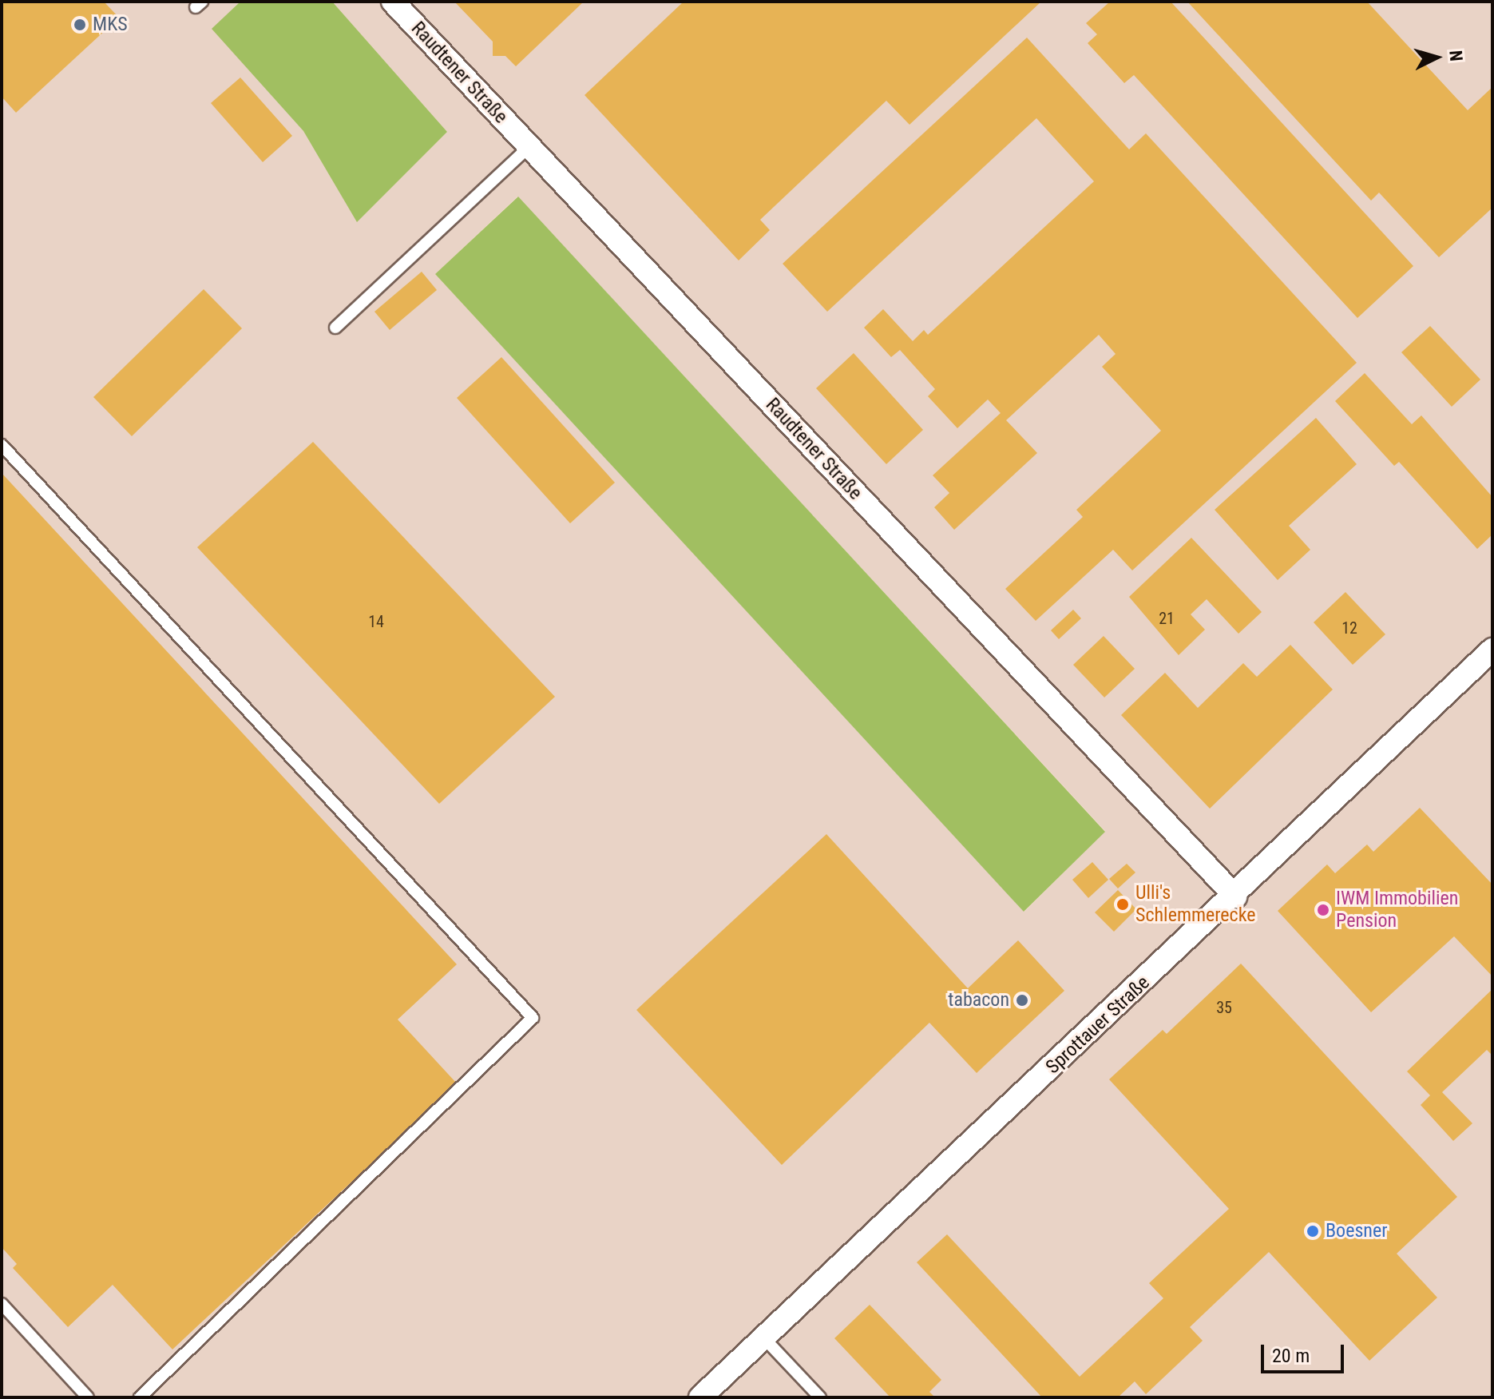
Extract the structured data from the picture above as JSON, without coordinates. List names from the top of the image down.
{
  "streets": {
    "street": ["Raudtener Straße", "Sprottauer Straße"]
  },
  "crossings": [
    ["Raudtener Straße", "Sprottauer Straße"]
  ],
  "places": [
    "MKS",
    "Ulli's Schlemmerecke",
    "IWM Immobilien Pension",
    "tabacon",
    "Boesner"
  ],
  "house_numbers": [
    "21",
    "14",
    "12",
    "35"
  ],
  "scale_bar": "20 m",
  "north": "right"
}
